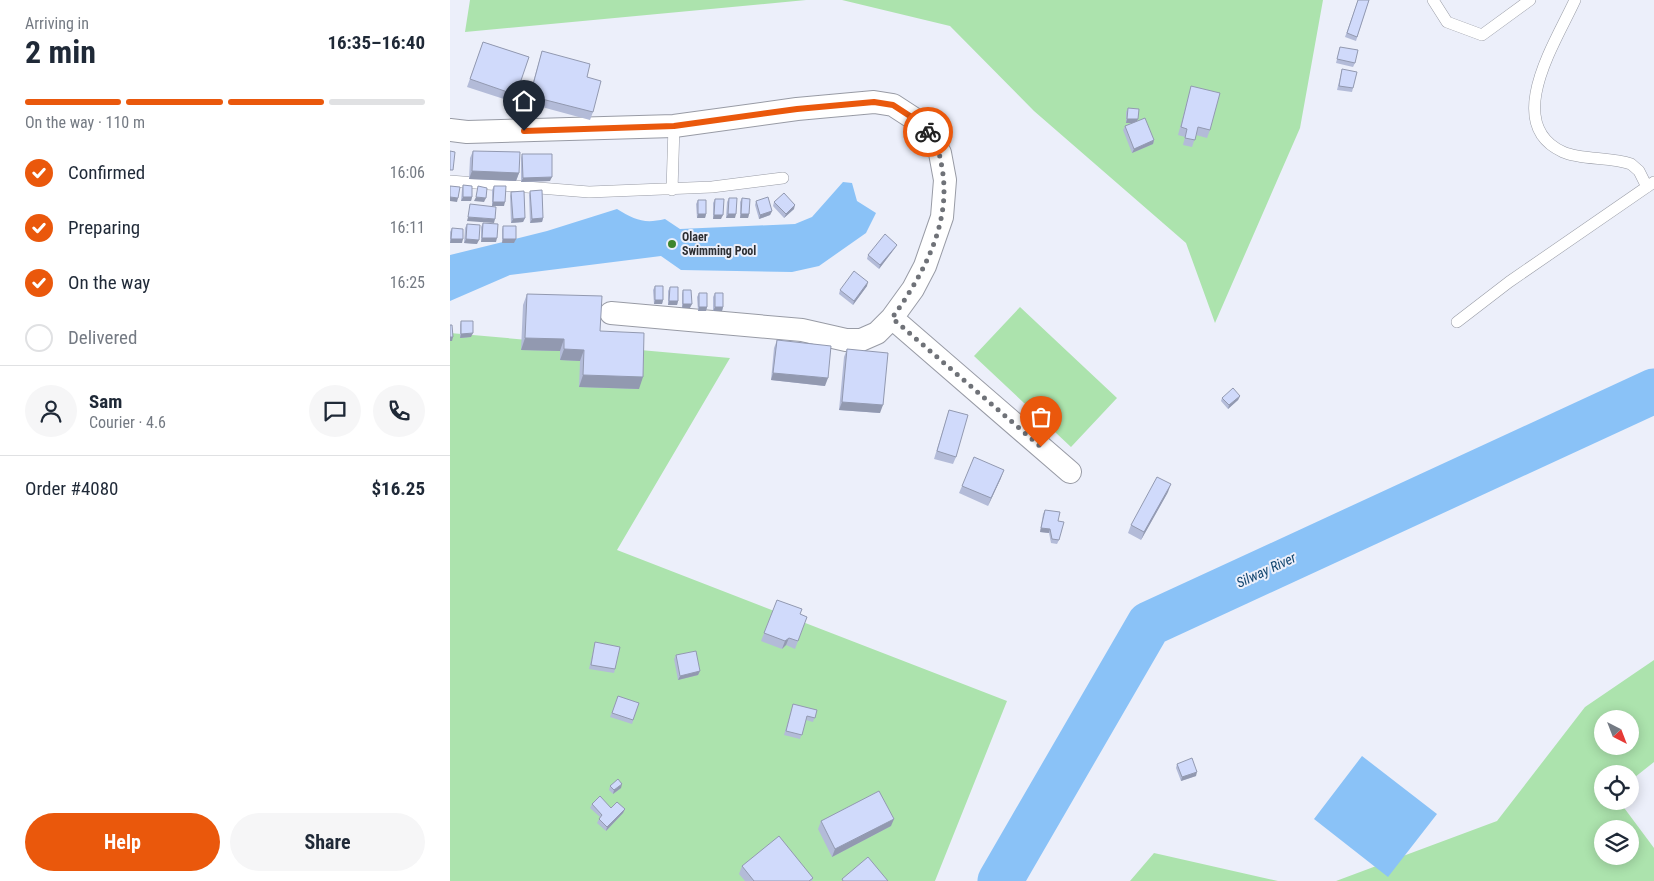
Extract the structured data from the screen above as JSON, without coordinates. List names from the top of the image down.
{
  "water": ["Silway River"],
  "places": ["Olaer Swimming Pool"],
  "north": "bottom right",
  "page": {
    "heading": ["2 min", "Arriving in", "16:35–16:40"],
    "panel": [
      "Sam",
      "Courier · 4.6",
      "Order #4080",
      "$16.25"
    ],
    "bar": "On the way · 110 m",
    "list": [
      ["Confirmed", "16:06"],
      ["Preparing", "16:11"],
      ["On the way", "16:25"],
      "Delivered"
    ],
    "buttons": ["Help", "Share"]
  }
}
